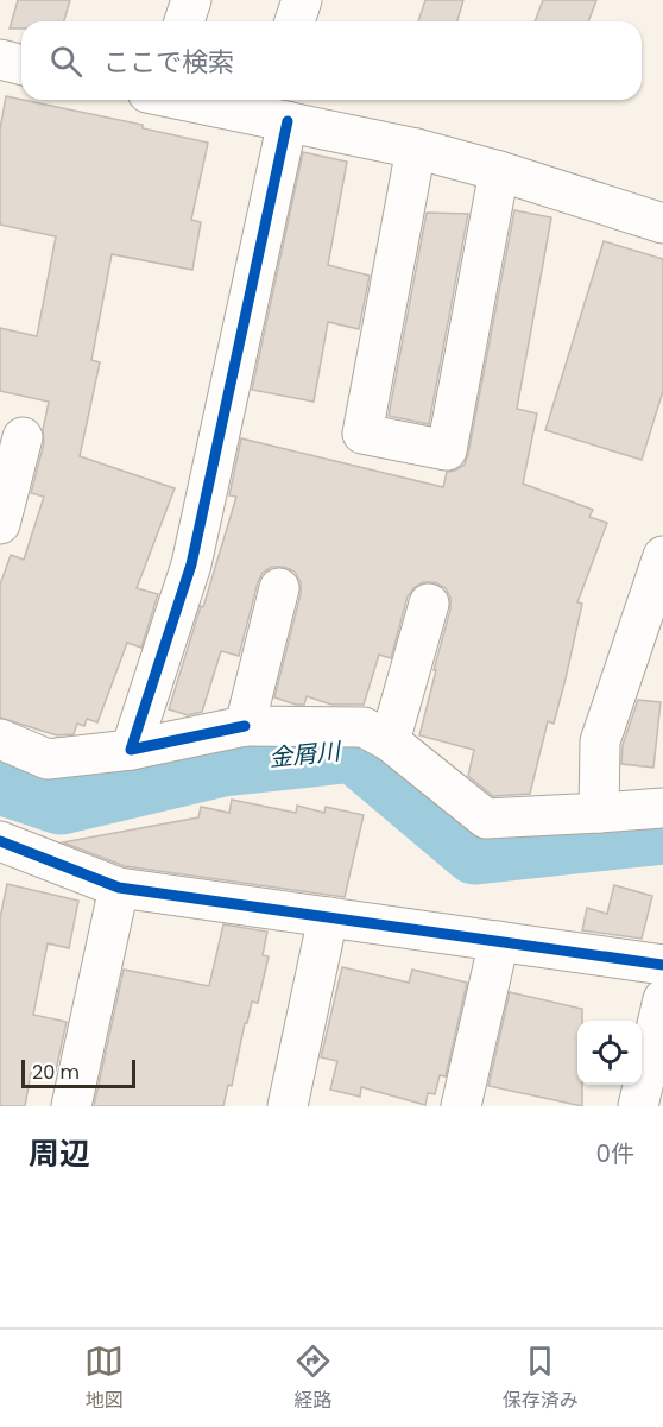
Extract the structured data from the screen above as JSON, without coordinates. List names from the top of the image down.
{
  "water": ["金屑川"],
  "scale_bar": "20 m",
  "page": {
    "search": "ここで検索",
    "scale": "20 m",
    "heading": ["周辺", "0件"],
    "nav": ["地図", "経路", "保存済み"]
  }
}
